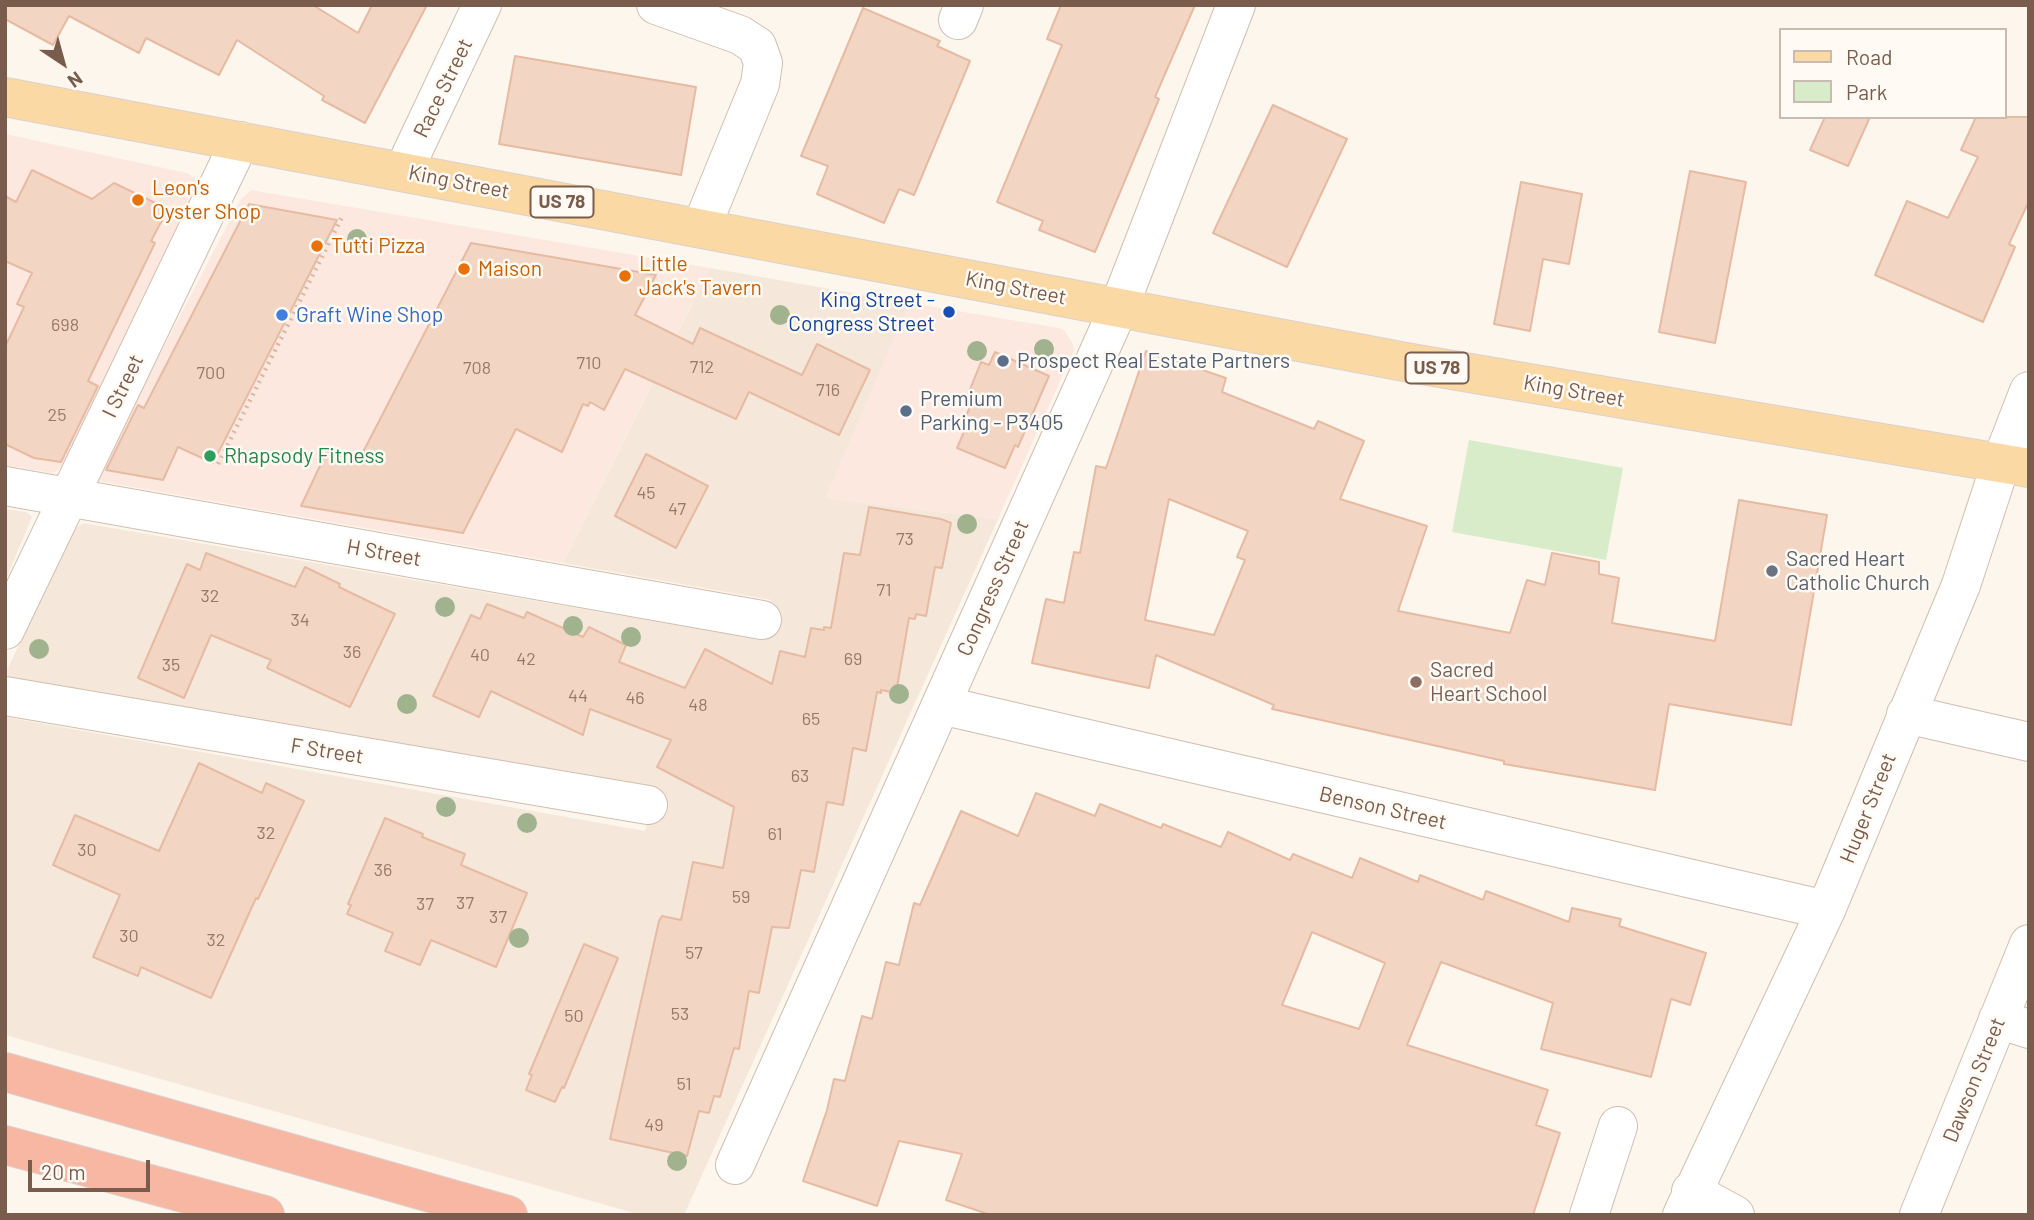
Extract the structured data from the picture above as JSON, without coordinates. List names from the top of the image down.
{
  "streets": {
    "main road": ["King Street", "US 78"],
    "street": [
      "Race Street",
      "I Street",
      "H Street",
      "Congress Street",
      "F Street",
      "Benson Street",
      "Huger Street",
      "Dawson Street"
    ]
  },
  "crossings": [
    ["Race Street", "King Street"],
    ["King Street", "I Street"],
    ["King Street", "Congress Street"],
    ["King Street", "Huger Street"],
    ["I Street", "H Street"],
    ["Congress Street", "Benson Street"],
    ["Benson Street", "Huger Street"]
  ],
  "places": [
    "Leon's Oyster Shop",
    "Tutti Pizza",
    "Maison",
    "Little Jack's Tavern",
    "King Street - Congress Street",
    "Graft Wine Shop",
    "Prospect Real Estate Partners",
    "Premium Parking - P3405",
    "Rhapsody Fitness",
    "Sacred Heart Catholic Church",
    "Sacred Heart School"
  ],
  "house_numbers": [
    "698",
    "710",
    "712",
    "708",
    "700",
    "716",
    "25",
    "45",
    "47",
    "73",
    "71",
    "32",
    "34",
    "36",
    "40",
    "42",
    "69",
    "35",
    "44",
    "46",
    "48",
    "65",
    "63",
    "32",
    "61",
    "30",
    "36",
    "59",
    "37",
    "37",
    "37",
    "30",
    "32",
    "57",
    "53",
    "50",
    "51",
    "49"
  ],
  "legend": ["Road", "Park"],
  "scale_bar": "20 m",
  "north": "bottom right"
}
